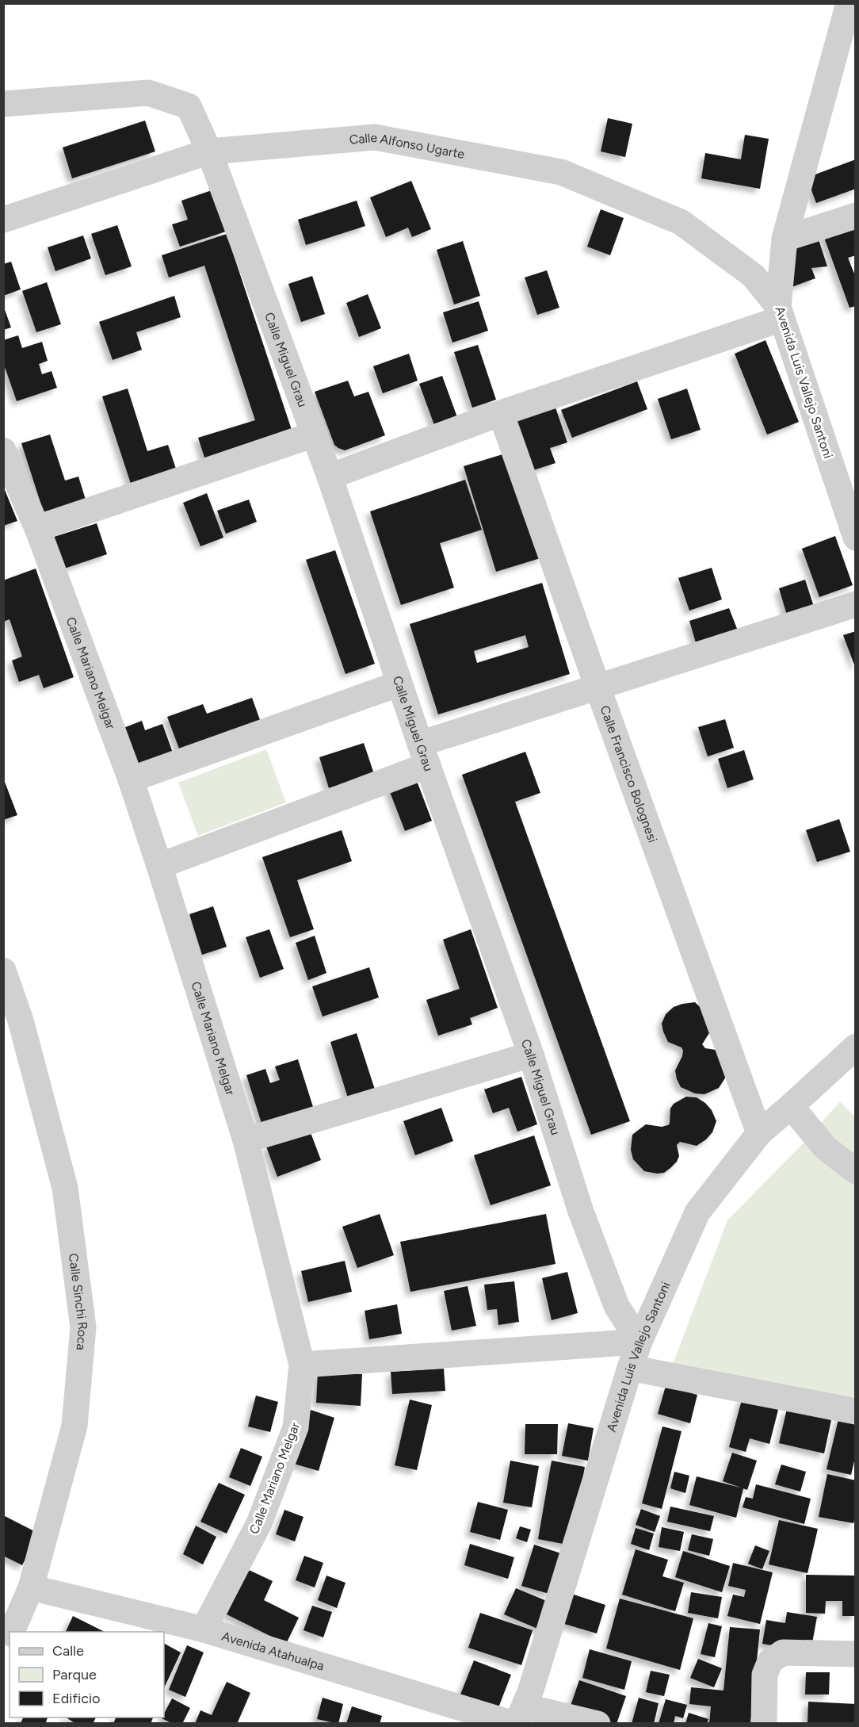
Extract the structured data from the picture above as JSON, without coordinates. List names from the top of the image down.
{
  "streets": {
    "street": [
      "Calle Alfonso Ugarte",
      "Calle Miguel Grau",
      "Avenida Luis Vallejo Santoni",
      "Calle Mariano Melgar",
      "Calle Francisco Bolognesi",
      "Calle Sinchi Roca",
      "Avenida Atahualpa"
    ]
  },
  "crossings": [
    ["Calle Alfonso Ugarte", "Calle Miguel Grau"],
    ["Calle Alfonso Ugarte", "Avenida Luis Vallejo Santoni"],
    ["Calle Miguel Grau", "Avenida Luis Vallejo Santoni"],
    ["Avenida Luis Vallejo Santoni", "Calle Francisco Bolognesi"],
    ["Avenida Luis Vallejo Santoni", "Avenida Atahualpa"],
    ["Calle Mariano Melgar", "Avenida Atahualpa"],
    ["Calle Sinchi Roca", "Avenida Atahualpa"]
  ],
  "legend": ["Calle", "Parque", "Edificio"]
}
